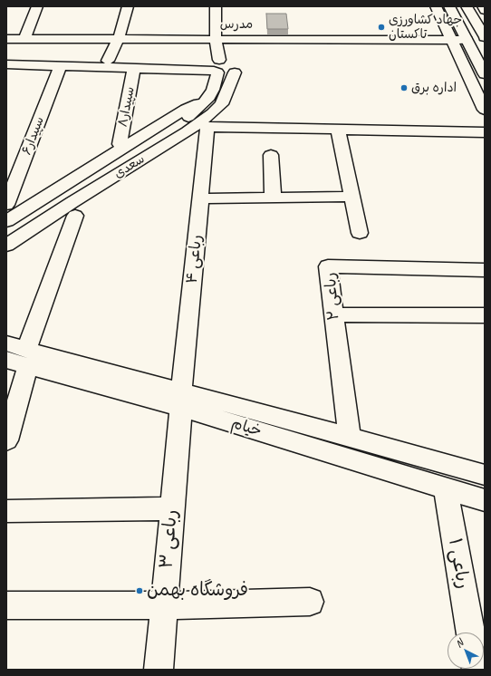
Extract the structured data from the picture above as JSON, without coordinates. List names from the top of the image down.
{
  "streets": {
    "street": [
      "مدرس",
      "سپیدار۸",
      "سپیدار۶",
      "سعدی",
      "رباعی ۴",
      "رباعی ۲",
      "خیام",
      "رباعی ۳",
      "رباعی ۱"
    ]
  },
  "crossings": [
    ["مدرس", "سعدی"],
    ["رباعی ۴", "خیام"],
    ["رباعی ۴", "رباعی ۳"],
    ["رباعی ۲", "خیام"],
    ["خیام", "رباعی ۳"],
    ["خیام", "رباعی ۱"]
  ],
  "places": ["جهاد کشاورزی تاکستان", "اداره برق", "فروشگاه بهمن"],
  "north": "top left"
}
